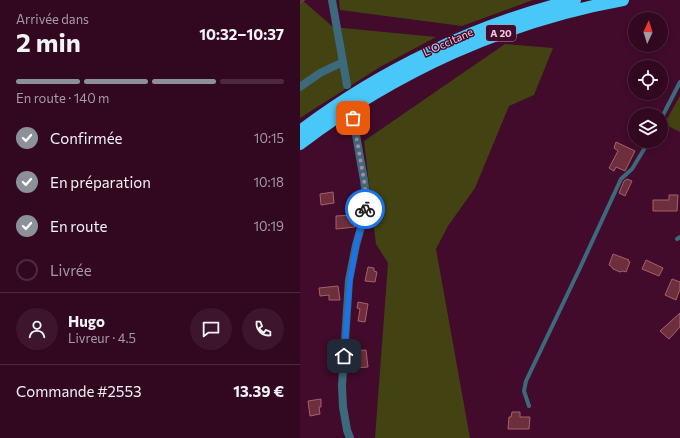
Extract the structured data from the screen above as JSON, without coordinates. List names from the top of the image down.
{
  "streets": {
    "highway": ["A 20", "L'Occitane"]
  },
  "north": "top",
  "page": {
    "heading": ["2 min", "Arrivée dans", "10:32–10:37"],
    "panel": [
      "Hugo",
      "Livreur · 4.5",
      "Commande #2553",
      "13.39 €"
    ],
    "bar": "En route · 140 m",
    "list": [
      ["Confirmée", "10:15"],
      ["En préparation", "10:18"],
      ["En route", "10:19"],
      "Livrée"
    ]
  }
}
